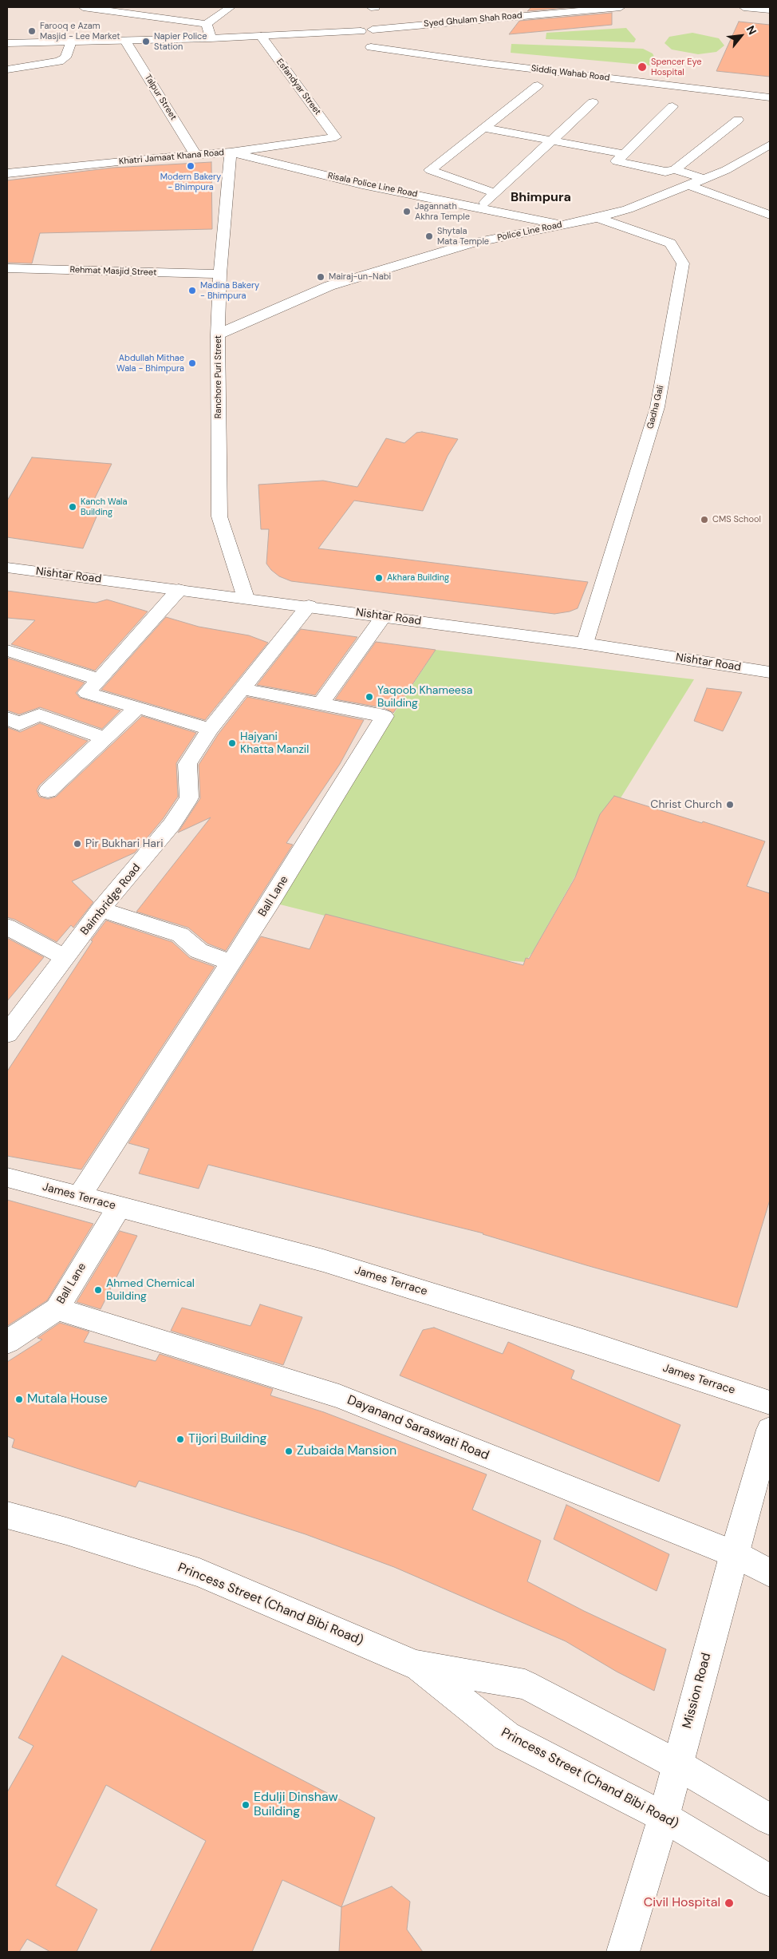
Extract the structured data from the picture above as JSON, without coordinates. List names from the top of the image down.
{
  "streets": {
    "street": [
      "Syed Ghulam Shah Road",
      "Siddiq Wahab Road",
      "Esfandyar Street",
      "Talpur Street",
      "Khatri Jamaat Khana Road",
      "Risala Police Line Road",
      "Police Line Road",
      "Rehmat Masjid Street",
      "Ranchore Puri Street",
      "Gadha Gali",
      "Nishtar Road",
      "Ball Lane",
      "Baimbridge Road",
      "James Terrace",
      "Dayanand Saraswati Road",
      "Princess Street (Chand Bibi Road)",
      "Mission Road"
    ]
  },
  "crossings": [
    ["Esfandyar Street", "Khatri Jamaat Khana Road"],
    ["Talpur Street", "Khatri Jamaat Khana Road"],
    ["Khatri Jamaat Khana Road", "Risala Police Line Road"],
    ["Khatri Jamaat Khana Road", "Ranchore Puri Street"],
    ["Risala Police Line Road", "Police Line Road"],
    ["Risala Police Line Road", "Ranchore Puri Street"],
    ["Police Line Road", "Ranchore Puri Street"],
    ["Police Line Road", "Gadha Gali"],
    ["Rehmat Masjid Street", "Ranchore Puri Street"],
    ["Ranchore Puri Street", "Nishtar Road"],
    ["Gadha Gali", "Nishtar Road"],
    ["Nishtar Road", "Baimbridge Road"],
    ["Ball Lane", "Baimbridge Road"],
    ["Ball Lane", "James Terrace"],
    ["Ball Lane", "Dayanand Saraswati Road"],
    ["Dayanand Saraswati Road", "Mission Road"],
    ["Princess Street (Chand Bibi Road)", "Mission Road"]
  ],
  "districts": ["Bhimpura"],
  "places": [
    "Farooq e Azam Masjid - Lee Market",
    "Napier Police Station",
    "Spencer Eye Hospital",
    "Modern Bakery - Bhimpura",
    "Jagannath Akhra Temple",
    "Shytala Mata Temple",
    "Mairaj-un-Nabi",
    "Madina Bakery - Bhimpura",
    "Abdullah Mithae Wala - Bhimpura",
    "Kanch Wala Building",
    "CMS School",
    "Akhara Building",
    "Yaqoob Khameesa Building",
    "Hajyani Khatta Manzil",
    "Christ Church",
    "Pir Bukhari Hari",
    "Ahmed Chemical Building",
    "Mutala House",
    "Tijori Building",
    "Zubaida Mansion",
    "Edulji Dinshaw Building",
    "Civil Hospital"
  ],
  "north": "top right"
}
